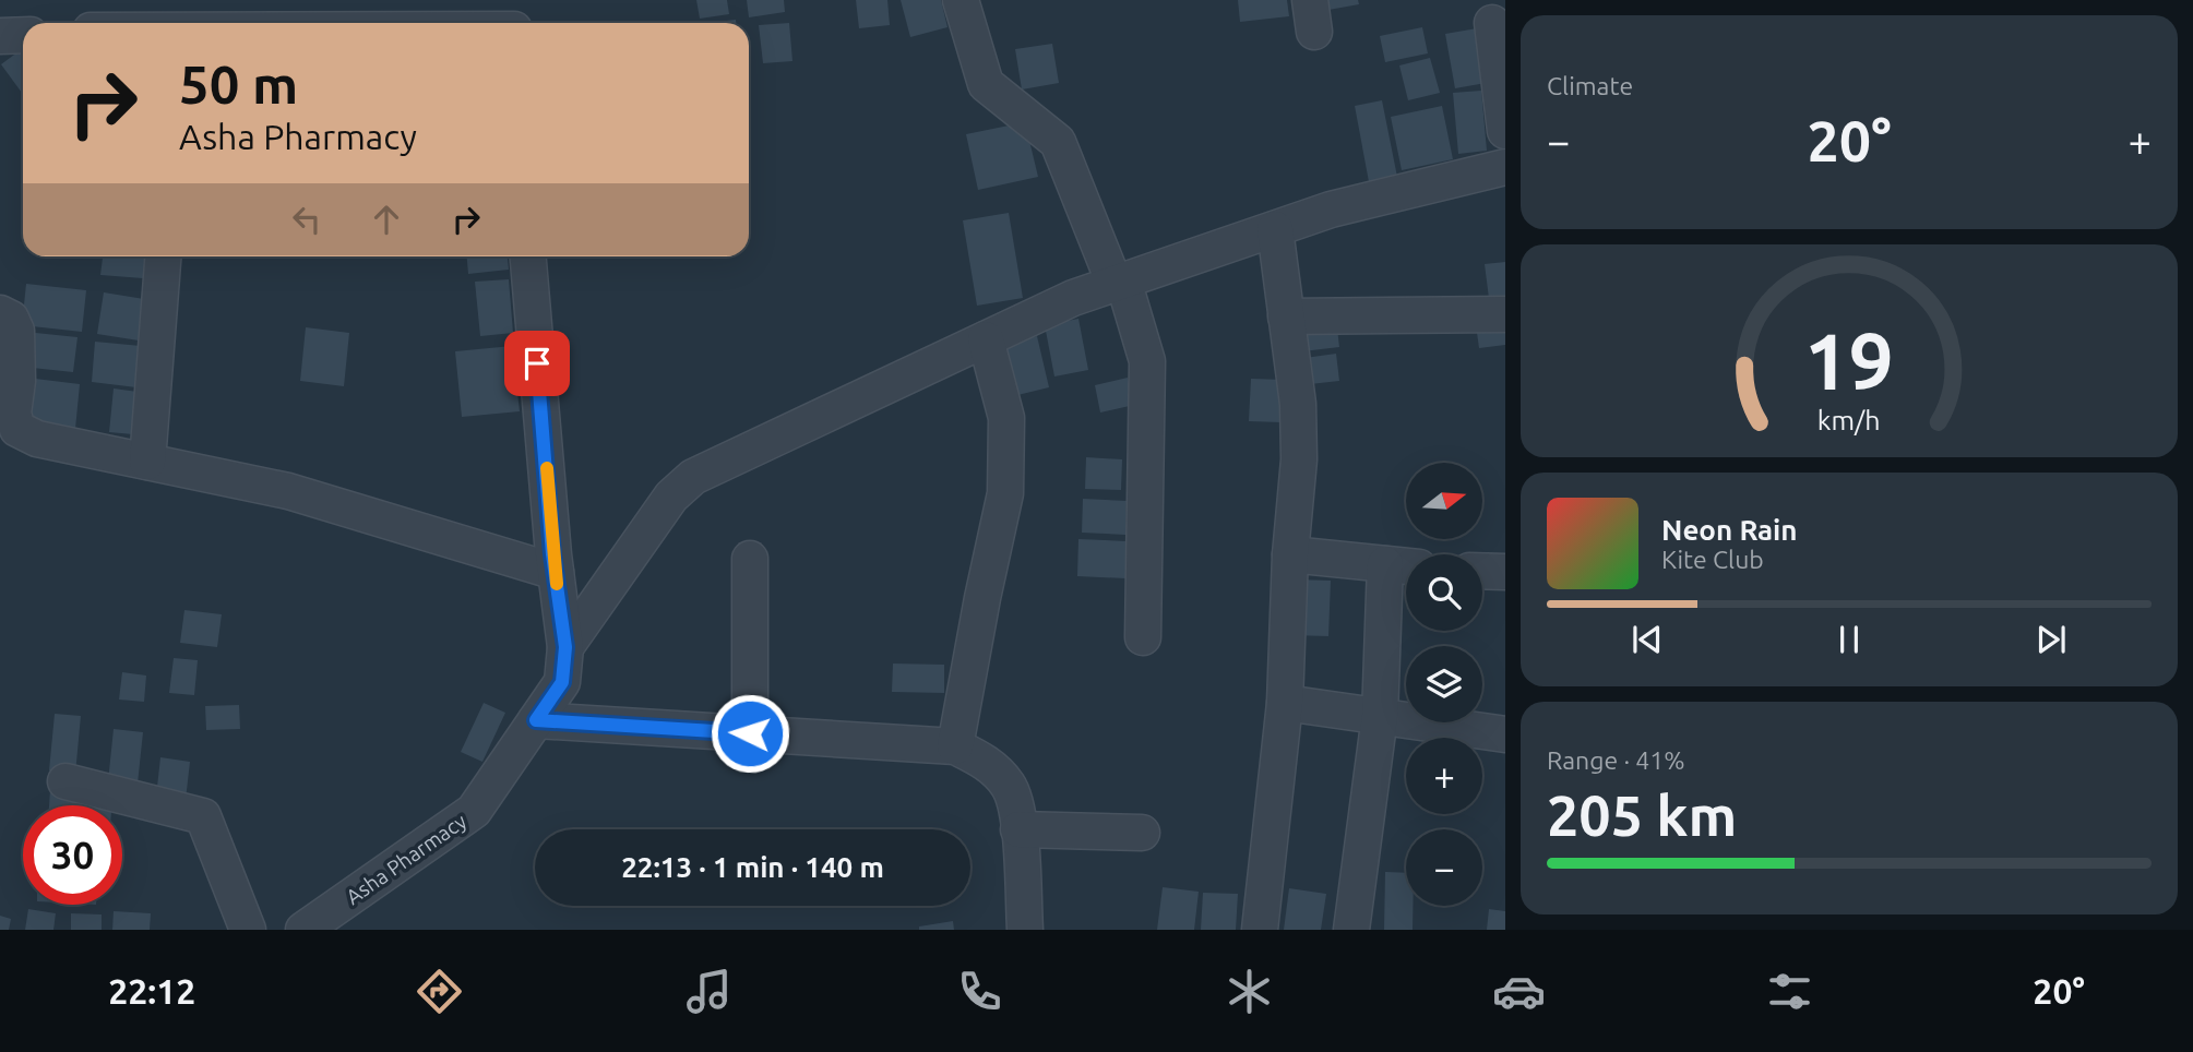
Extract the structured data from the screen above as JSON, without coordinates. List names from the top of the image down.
{
  "streets": {
    "street": ["Asha Pharmacy"]
  },
  "north": "right",
  "page": {
    "tile": [
      "Climate",
      ["Range · 41%", "205 km"]
    ],
    "turn": ["50 m", "Asha Pharmacy"],
    "heat": ["−", "20°", "+"],
    "map_buttons": ["+", "−"],
    "song": ["Neon Rain", "Kite Club"],
    "limit": "30",
    "trip": "22:13 · 1 min · 140 m",
    "tabs": ["22:12", "20°"],
    "gauge": ["19", "km/h"]
  }
}
